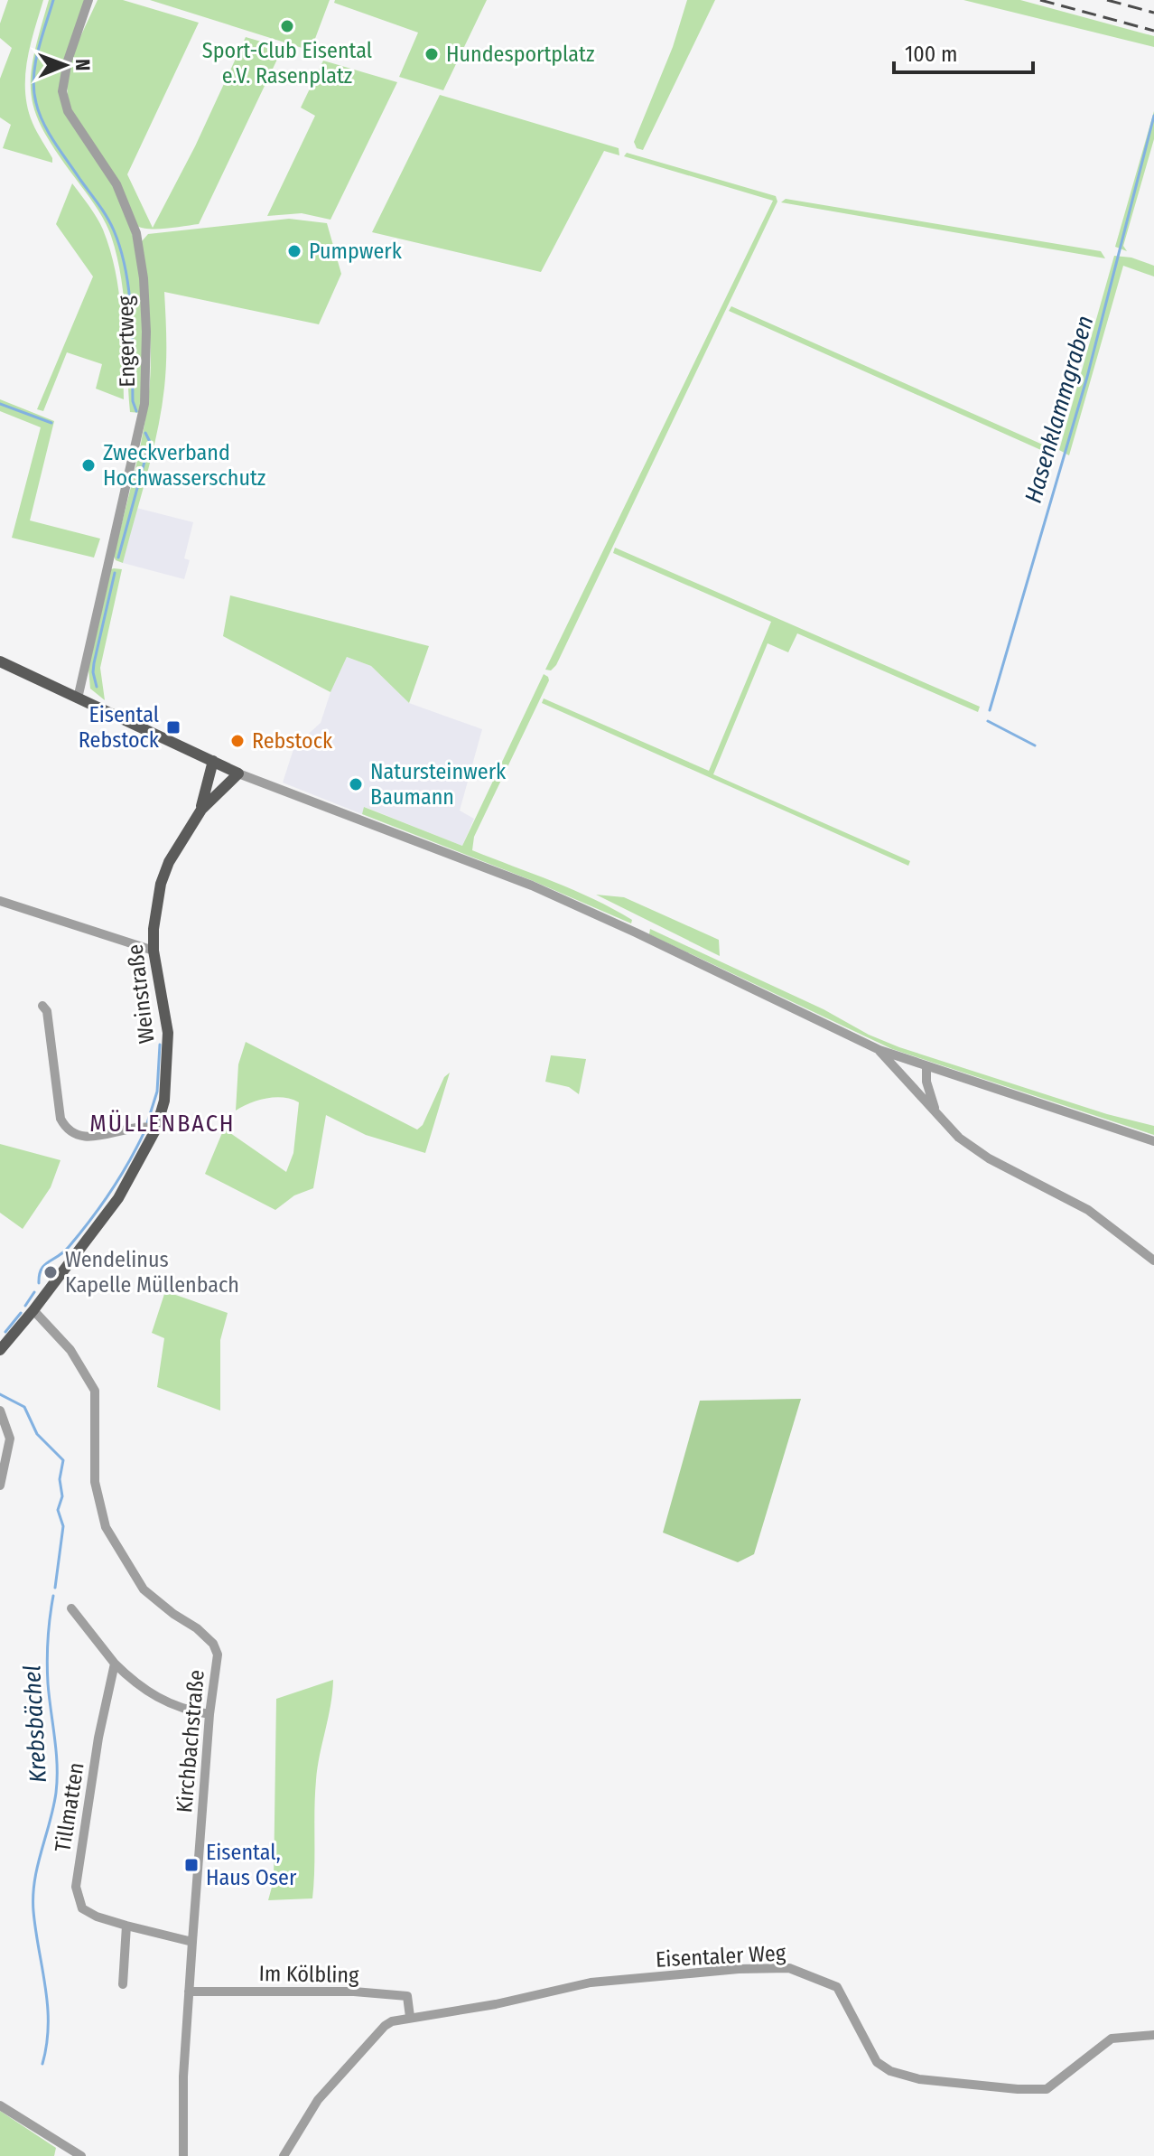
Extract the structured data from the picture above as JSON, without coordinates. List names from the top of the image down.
{
  "streets": {
    "main road": ["Weinstraße"],
    "street": [
      "Engertweg",
      "Kirchbachstraße",
      "Tillmatten",
      "Eisentaler Weg",
      "Im Kölbling"
    ]
  },
  "crossings": [
    ["Weinstraße", "Kirchbachstraße"],
    ["Kirchbachstraße", "Tillmatten"],
    ["Kirchbachstraße", "Im Kölbling"],
    ["Eisentaler Weg", "Im Kölbling"]
  ],
  "districts": ["MÜLLENBACH"],
  "water": ["Hasenklammgraben", "Krebsbächel"],
  "places": {
    "other": [
      "Sport-Club Eisental e.V. Rasenplatz",
      "Hundesportplatz",
      "Pumpwerk",
      "Zweckverband Hochwasserschutz",
      "Rebstock",
      "Natursteinwerk Baumann",
      "Wendelinus Kapelle Müllenbach"
    ],
    "transit": ["Eisental Rebstock", "Eisental, Haus Oser"]
  },
  "scale_bar": "100 m",
  "north": "right"
}
